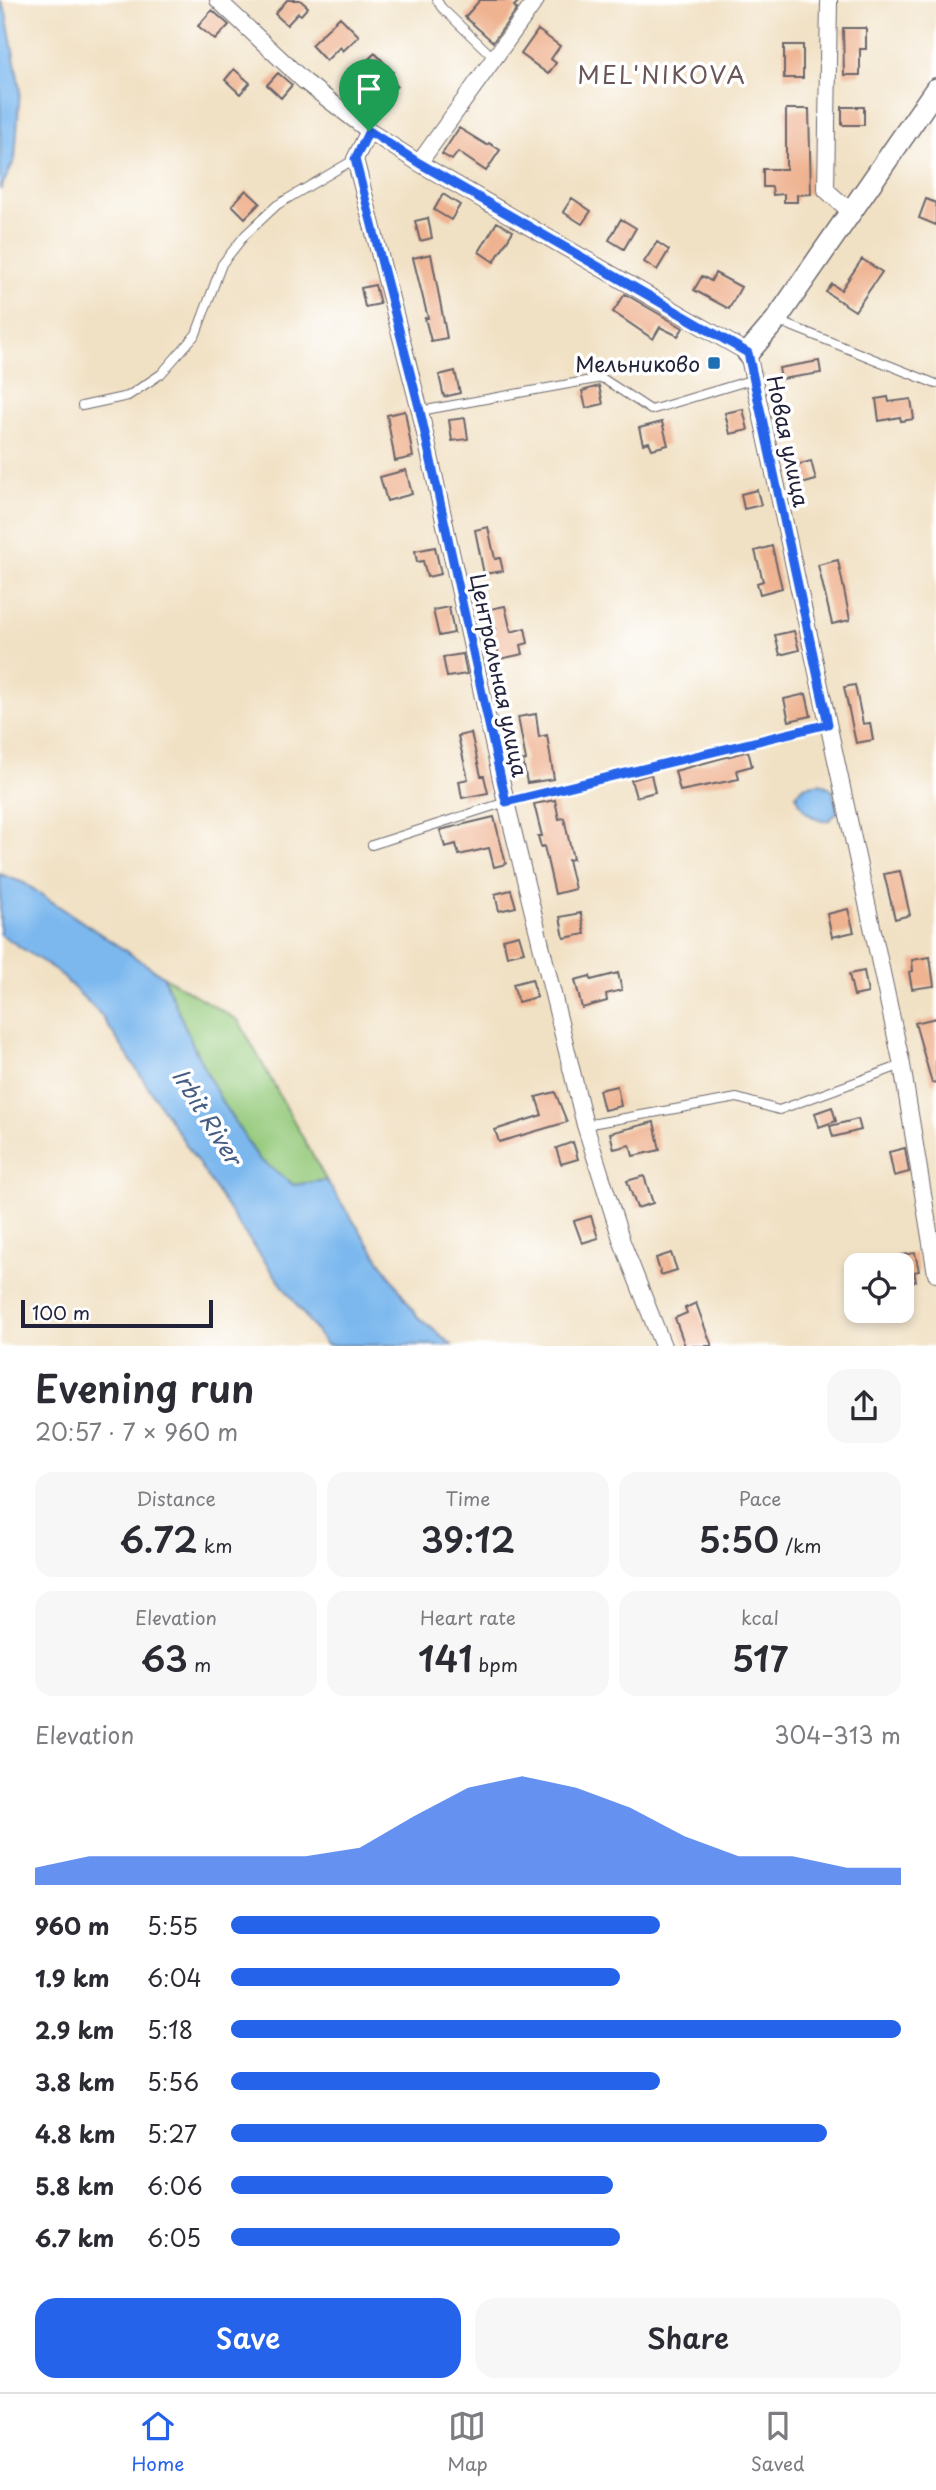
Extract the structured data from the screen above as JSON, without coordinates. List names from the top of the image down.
{
  "streets": {
    "street": ["Новая улица", "Центральная улица"]
  },
  "districts": ["MEL'NIKOVA"],
  "water": ["Irbit River"],
  "places": {
    "transit": ["Мельниково"]
  },
  "scale_bar": "100 m",
  "page": {
    "scale": "100 m",
    "heading": ["Evening run", "20:57 · 7 × 960 m"],
    "stats": [
      ["Distance", "6.72 km"],
      ["Time", "39:12"],
      ["Pace", "5:50 /km"],
      ["Elevation", "63 m"],
      ["Heart rate", "141 bpm"],
      ["kcal", "517"]
    ],
    "chart": ["Elevation", "304–313 m"],
    "list": [
      {
        "name": "960 m",
        "note": "5:55"
      },
      {
        "name": "1.9 km",
        "note": "6:04"
      },
      {
        "name": "2.9 km",
        "note": "5:18"
      },
      {
        "name": "3.8 km",
        "note": "5:56"
      },
      {
        "name": "4.8 km",
        "note": "5:27"
      },
      {
        "name": "5.8 km",
        "note": "6:06"
      },
      {
        "name": "6.7 km",
        "note": "6:05"
      }
    ],
    "buttons": ["Save", "Share"],
    "tabs": ["Home", "Map", "Saved"]
  }
}
